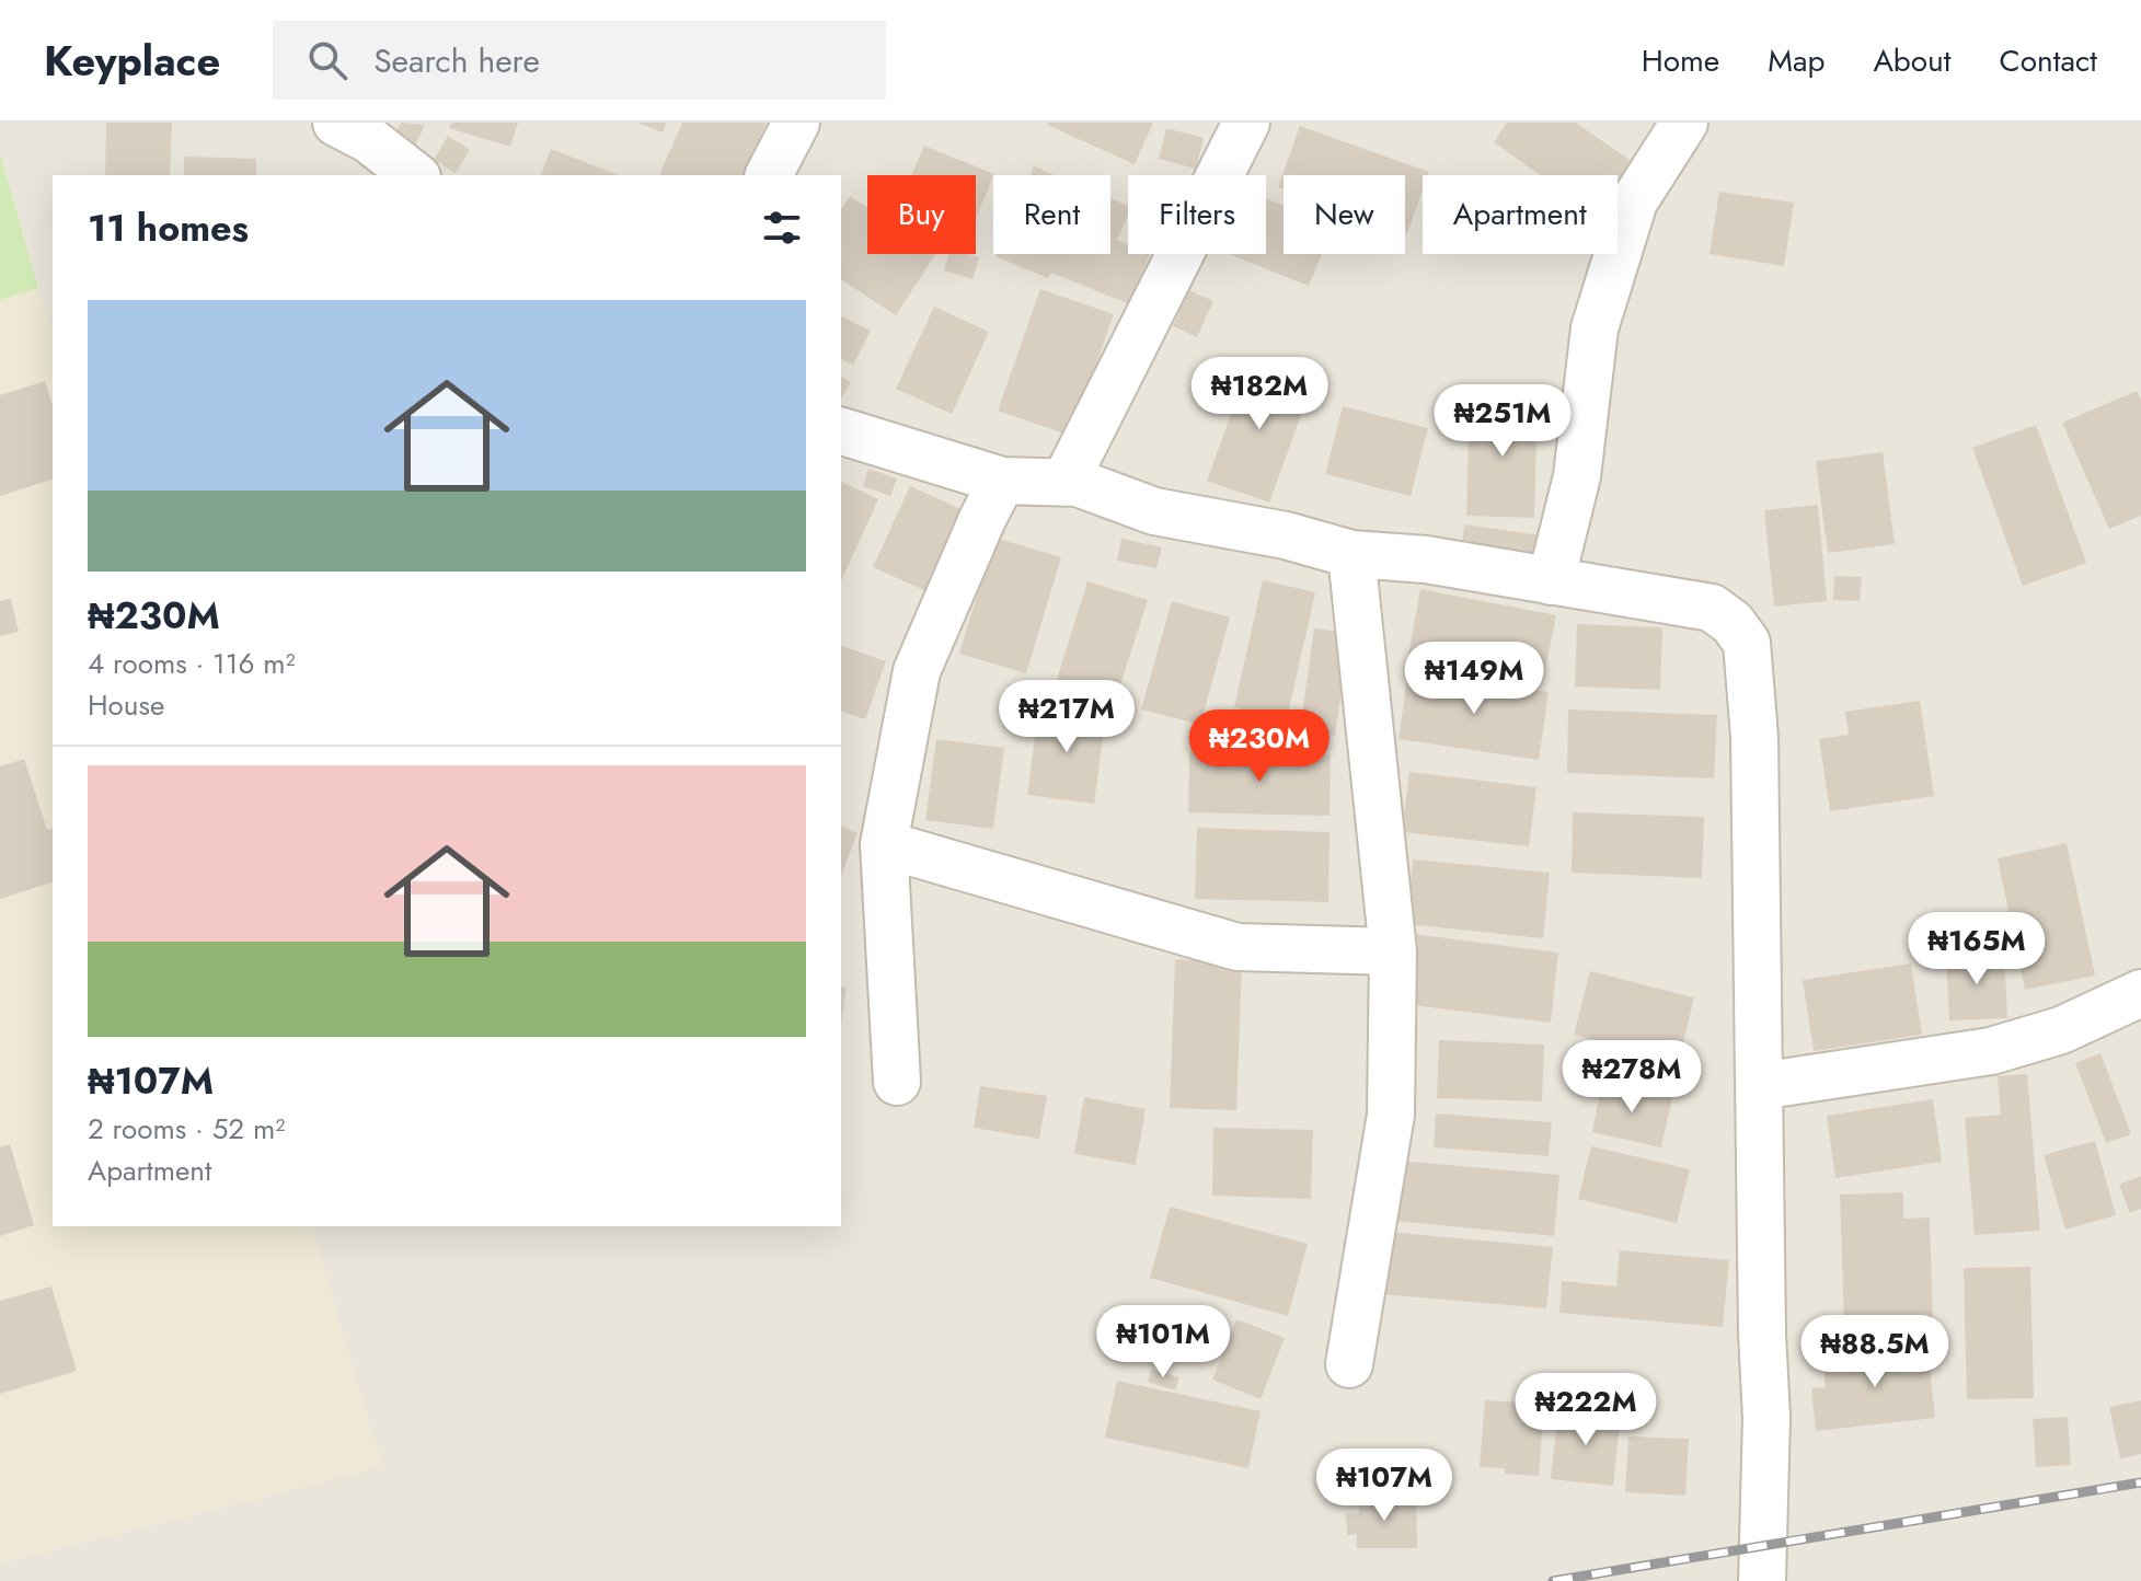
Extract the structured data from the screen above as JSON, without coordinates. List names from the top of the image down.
{
  "page": {
    "header": "Keyplace",
    "search": "Search here",
    "nav": [
      "Home",
      "Map",
      "About",
      "Contact"
    ],
    "chip": [
      "Buy",
      "Rent",
      "Filters",
      "New",
      "Apartment"
    ],
    "heading": "11 homes",
    "list": [
      {
        "name": "₦230M",
        "note": "4 rooms · 116 m² · House"
      },
      {
        "name": "₦107M",
        "note": "2 rooms · 52 m² · Apartment"
      }
    ],
    "price": [
      "₦182M",
      "₦251M",
      "₦149M",
      "₦217M",
      "₦230M",
      "₦165M",
      "₦278M",
      "₦101M",
      "₦88.5M",
      "₦222M",
      "₦107M"
    ]
  }
}
